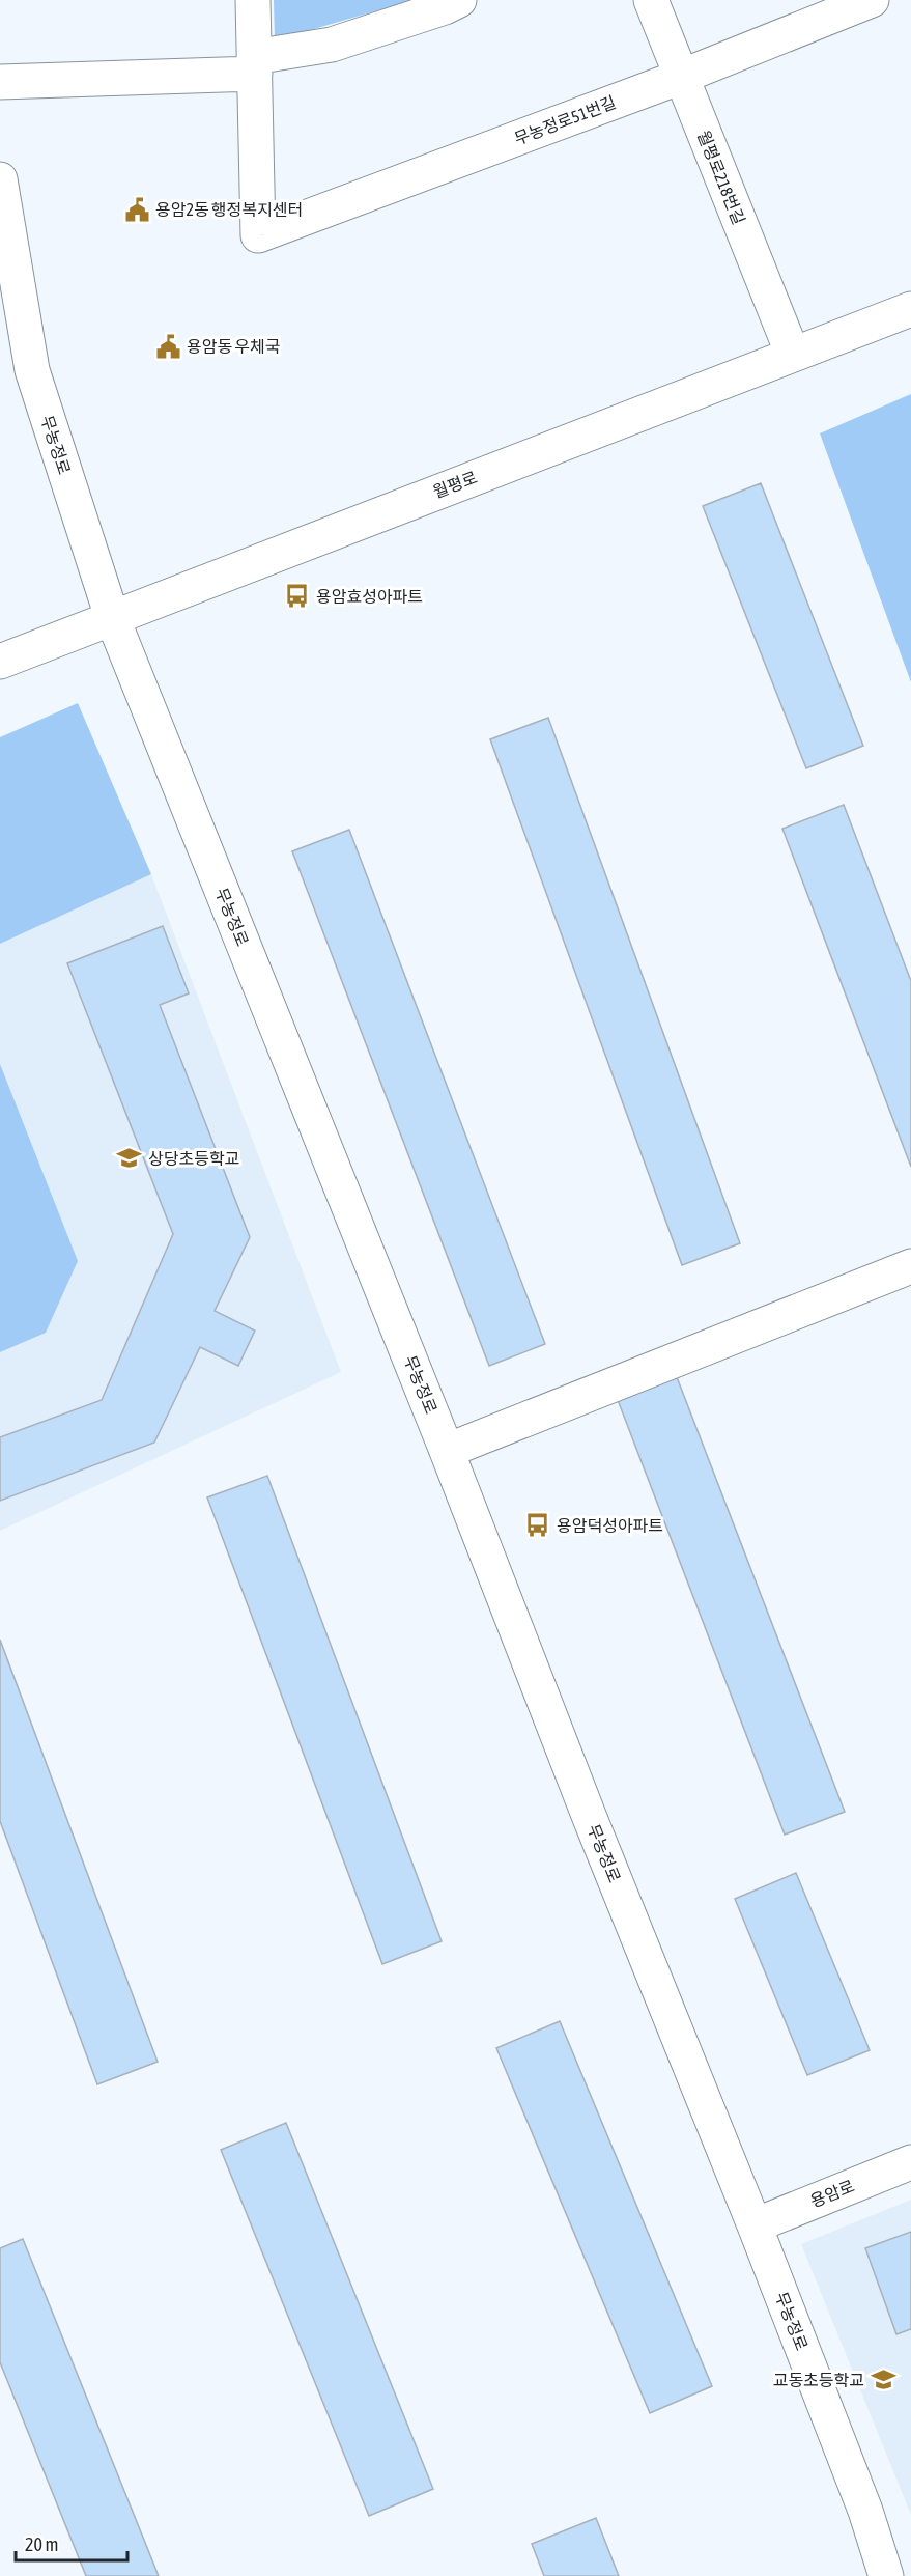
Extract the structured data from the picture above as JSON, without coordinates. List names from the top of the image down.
{
  "streets": {
    "street": [
      "무농정로51번길",
      "월평로218번길",
      "무농정로",
      "월평로",
      "용암로"
    ]
  },
  "crossings": [
    ["무농정로51번길", "월평로218번길"],
    ["월평로218번길", "월평로"],
    ["무농정로", "월평로"],
    ["무농정로", "용암로"]
  ],
  "places": {
    "public building": ["용암2동 행정복지센터", "용암동 우체국"],
    "bus stop": ["용암효성아파트", "용암덕성아파트"],
    "school or university": ["상당초등학교", "교동초등학교"]
  },
  "scale_bar": "20 m"
}
